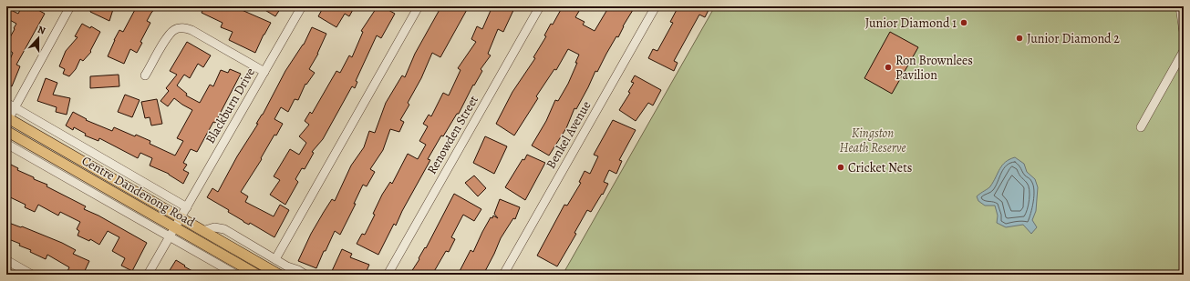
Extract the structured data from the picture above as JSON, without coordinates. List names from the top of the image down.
{
  "streets": {
    "main road": ["Centre Dandenong Road"],
    "street": ["Blackburn Drive", "Renowden Street", "Benkel Avenue"]
  },
  "crossings": [
    ["Blackburn Drive", "Centre Dandenong Road"]
  ],
  "parks": ["Kingston Heath Reserve"],
  "places": [
    "Junior Diamond 1",
    "Junior Diamond 2",
    "Ron Brownlees Pavilion",
    "Cricket Nets"
  ],
  "north": "top"
}
